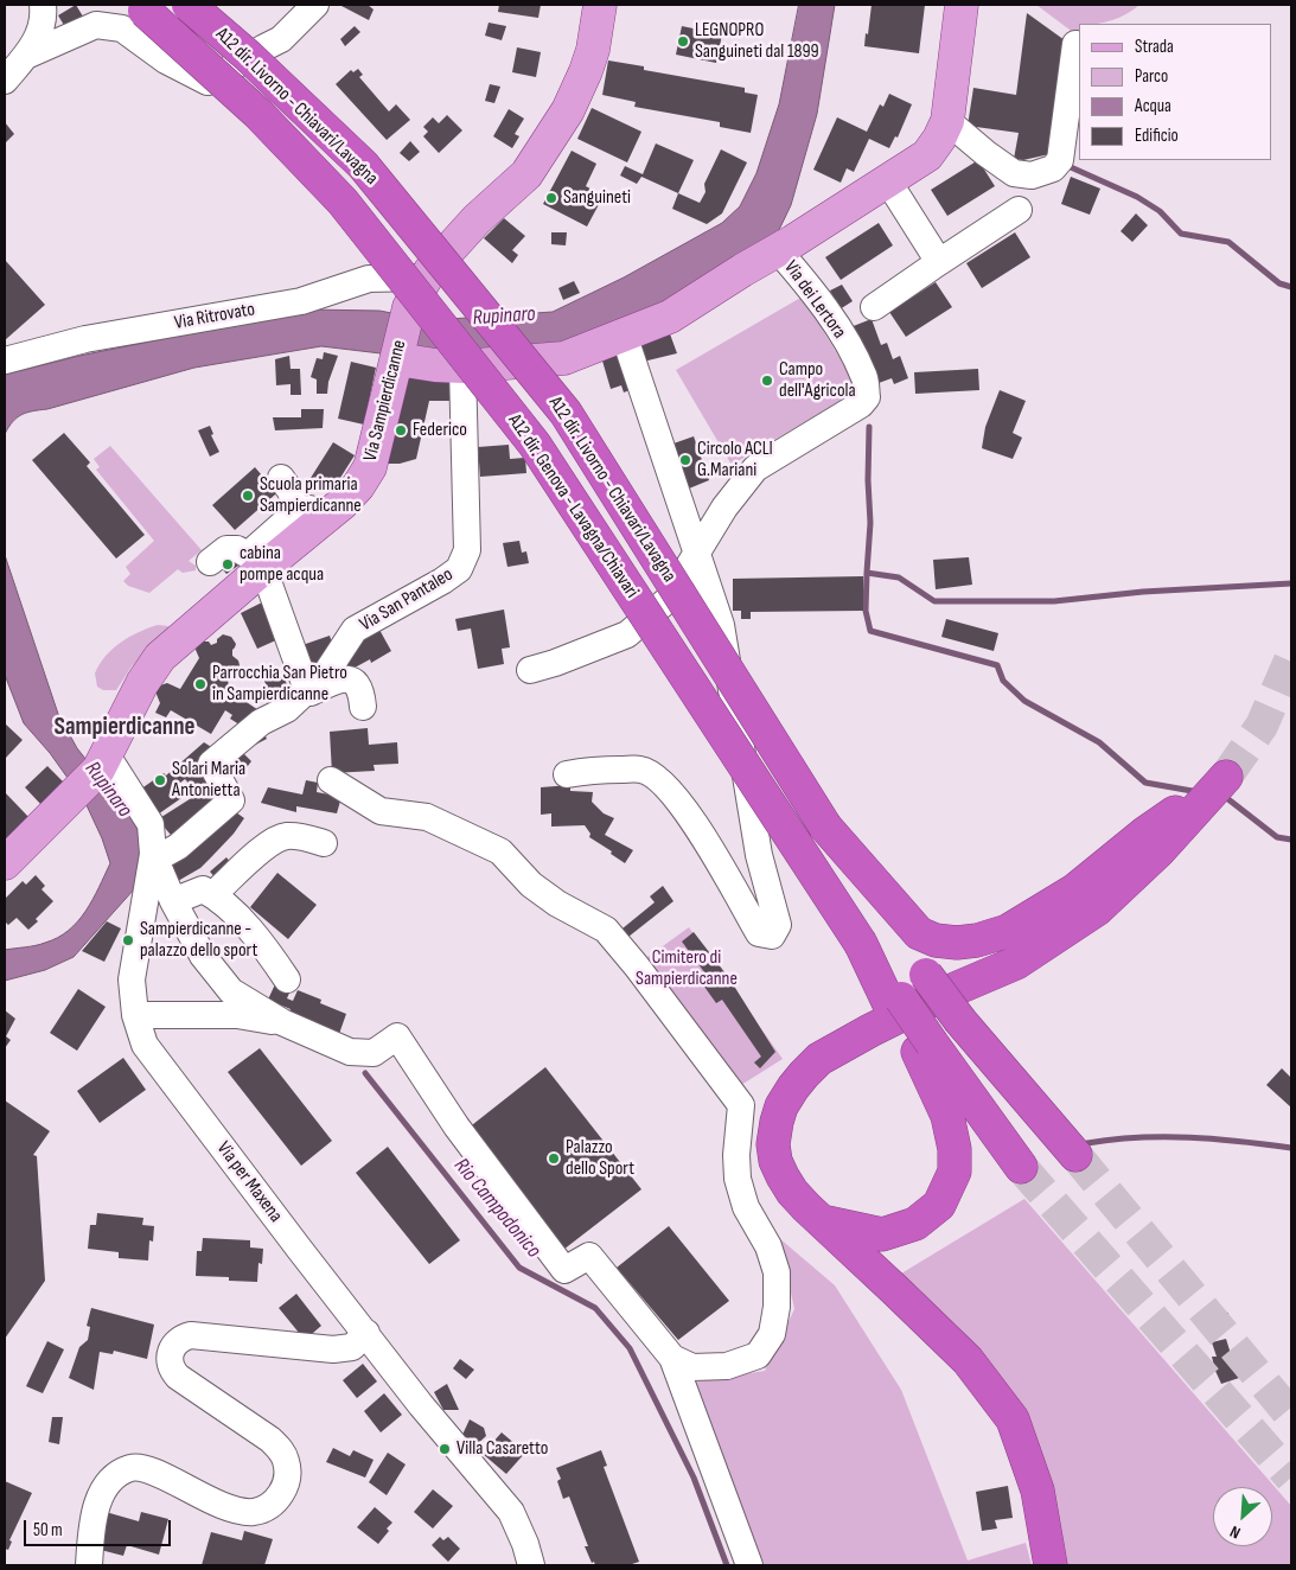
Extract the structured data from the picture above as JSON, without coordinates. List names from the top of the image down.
{
  "streets": {
    "highway": ["A12 dir. Livorno - Chiavari/Lavagna", "A12 dir. Genova - Lavagna/Chiavari"],
    "main road": ["Via dei Lertora", "Via Sampierdicanne"],
    "street": ["Via Ritrovato", "Via San Pantaleo", "Via per Maxena"]
  },
  "crossings": [
    ["Via dei Lertora", "Via Sampierdicanne"],
    ["Via dei Lertora", "Via San Pantaleo"],
    ["Via Ritrovato", "Via Sampierdicanne"],
    ["Via Sampierdicanne", "Via per Maxena"],
    ["Via San Pantaleo", "Via per Maxena"]
  ],
  "districts": ["Sampierdicanne"],
  "water": ["Rupinaro", "Rio Campodonico"],
  "parks": ["Cimitero di Sampierdicanne"],
  "places": [
    "LEGNOPRO Sanguineti dal 1899",
    "Sanguineti",
    "Campo dell'Agricola",
    "Federico",
    "Circolo ACLI G.Mariani",
    "Scuola primaria Sampierdicanne",
    "cabina pompe acqua",
    "Parrocchia San Pietro in Sampierdicanne",
    "Solari Maria Antonietta",
    "Sampierdicanne - palazzo dello sport",
    "Palazzo dello Sport",
    "Villa Casaretto"
  ],
  "legend": [
    "Strada",
    "Parco",
    "Acqua",
    "Edificio"
  ],
  "scale_bar": "50 m",
  "north": "bottom left"
}
